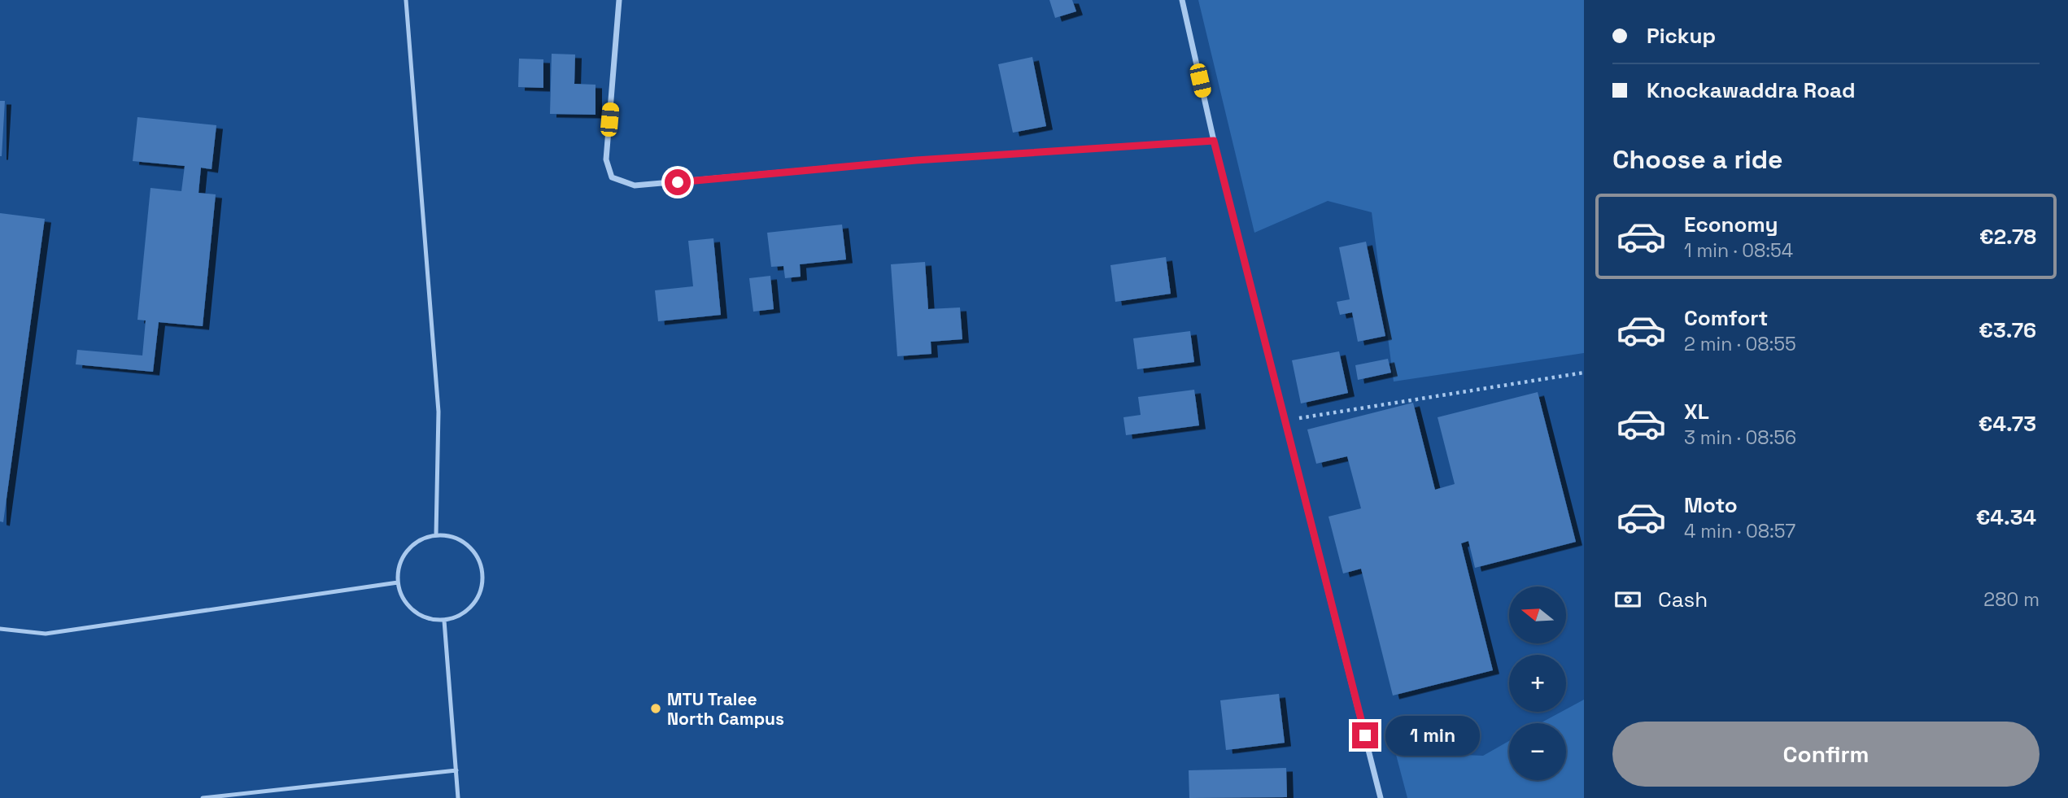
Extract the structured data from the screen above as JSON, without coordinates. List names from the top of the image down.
{
  "places": ["MTU Tralee North Campus"],
  "north": "left",
  "page": {
    "banner": ["Pickup", "Knockawaddra Road"],
    "heading": "Choose a ride",
    "list": [
      {
        "name": "Economy",
        "note": "1 min · 08:54",
        "value": "€2.78"
      },
      {
        "name": "Comfort",
        "note": "2 min · 08:55",
        "value": "€3.76"
      },
      {
        "name": "XL",
        "note": "3 min · 08:56",
        "value": "€4.73"
      },
      {
        "name": "Moto",
        "note": "4 min · 08:57",
        "value": "€4.34"
      }
    ],
    "pay": ["Cash", "280 m"],
    "map_buttons": ["+", "−"],
    "buttons": "Confirm",
    "bubble": "1 min"
  }
}
